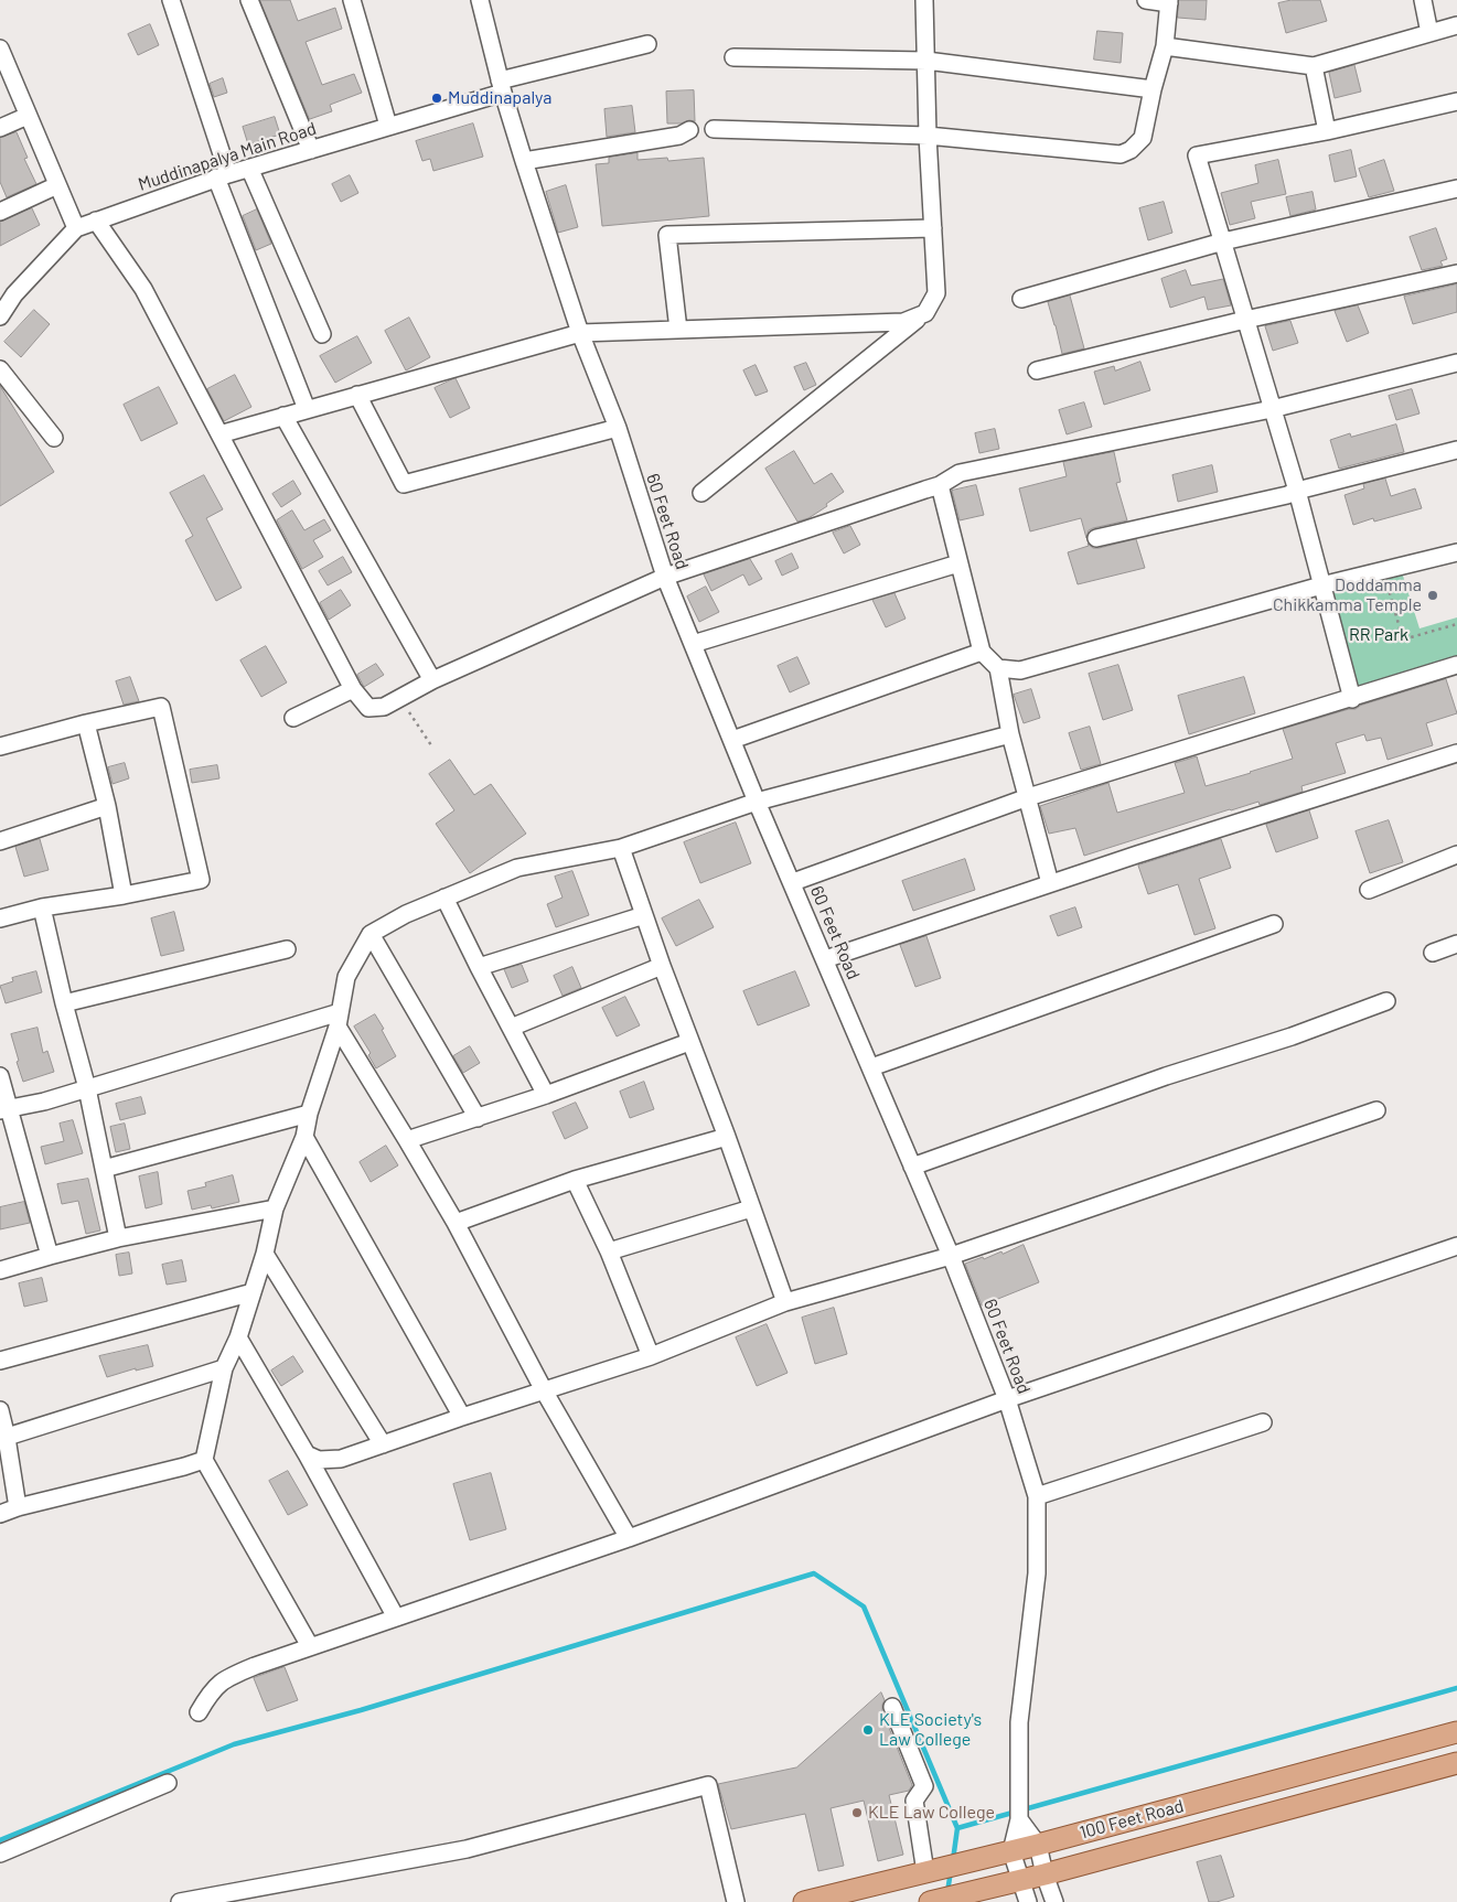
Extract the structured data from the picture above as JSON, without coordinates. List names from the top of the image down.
{
  "streets": {
    "main road": ["100 Feet Road"],
    "street": ["Muddinapalya Main Road", "60 Feet Road"]
  },
  "crossings": [
    ["Muddinapalya Main Road", "60 Feet Road"],
    ["60 Feet Road", "100 Feet Road"]
  ],
  "parks": ["RR Park"],
  "places": [
    "Muddinapalya",
    "Doddamma Chikkamma Temple",
    "KLE Society's Law College",
    "KLE Law College"
  ]
}
